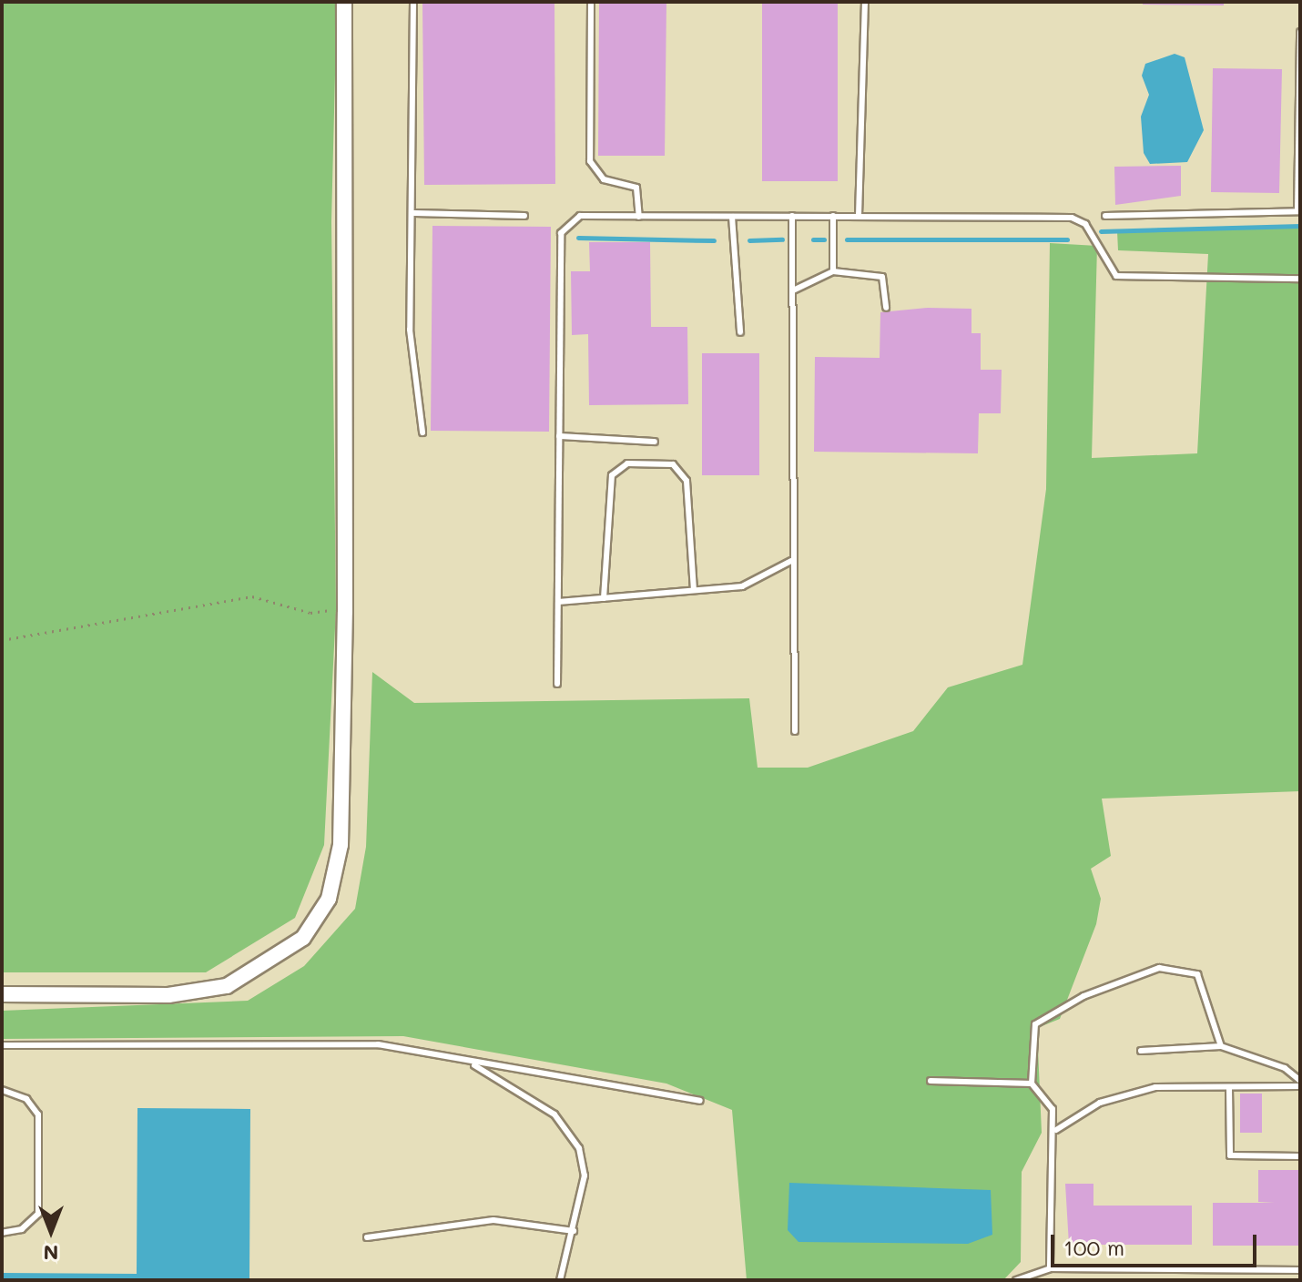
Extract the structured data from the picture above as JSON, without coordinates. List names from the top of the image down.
{
  "scale_bar": "100 m",
  "north": "bottom"
}
